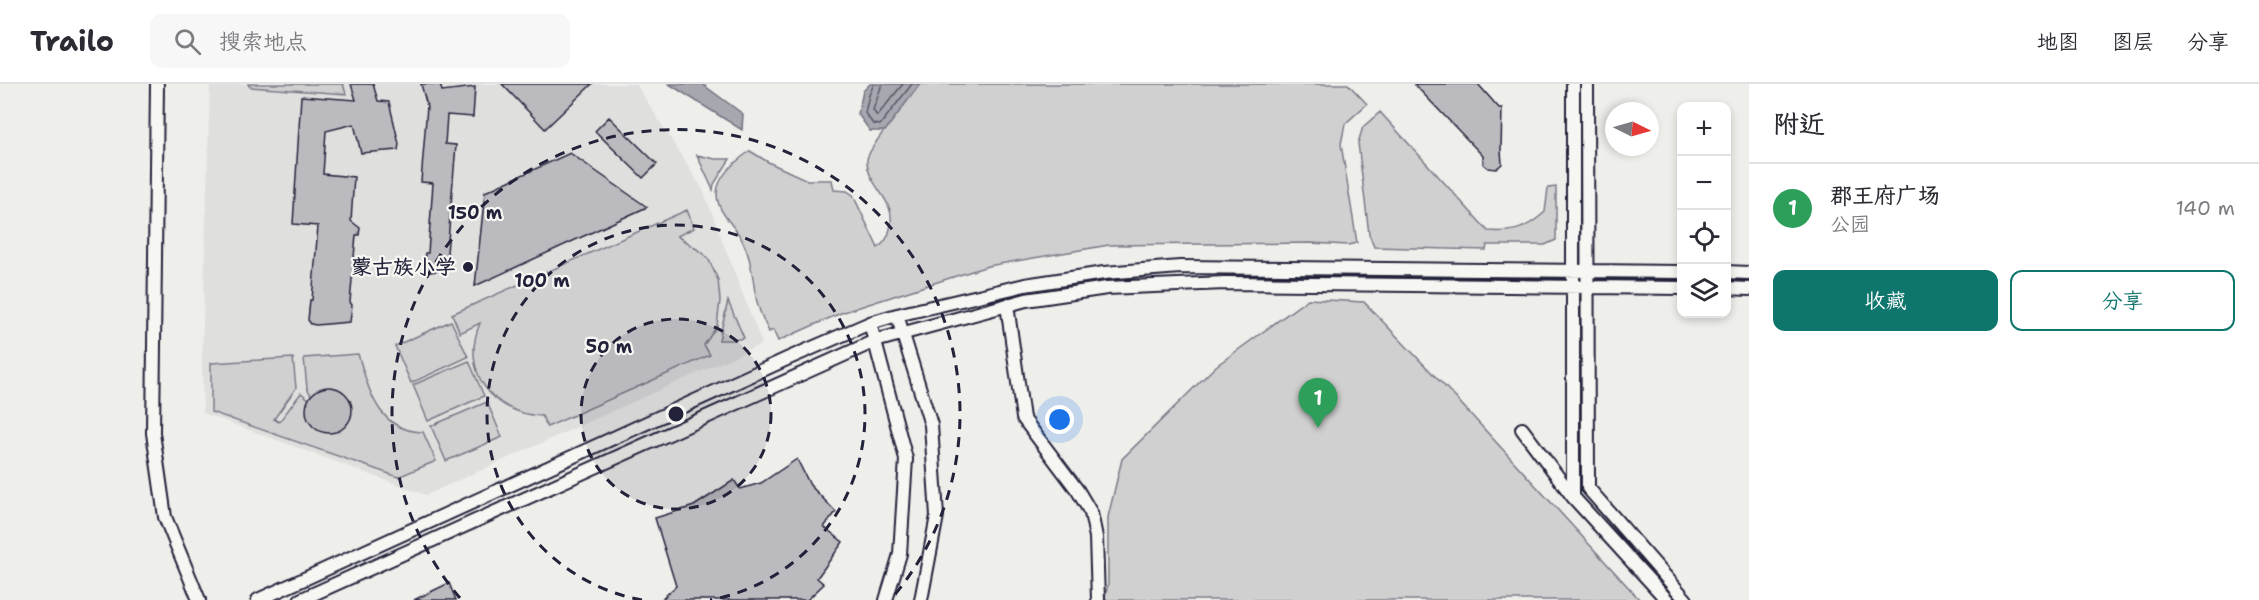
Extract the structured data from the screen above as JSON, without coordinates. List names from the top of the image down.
{
  "places": ["蒙古族小学"],
  "north": "right",
  "page": {
    "header": "Trailo",
    "search": "搜索地点",
    "nav": ["地图", "图层", "分享"],
    "heading": "附近",
    "map_buttons": ["+", "−"],
    "list": [
      {
        "mark": "1",
        "name": "郡王府广场",
        "note": "公园",
        "value": "140 m"
      }
    ],
    "buttons": ["收藏", "分享"],
    "pins": "1"
  },
  "rings": ["150 m", "100 m", "50 m"]
}
